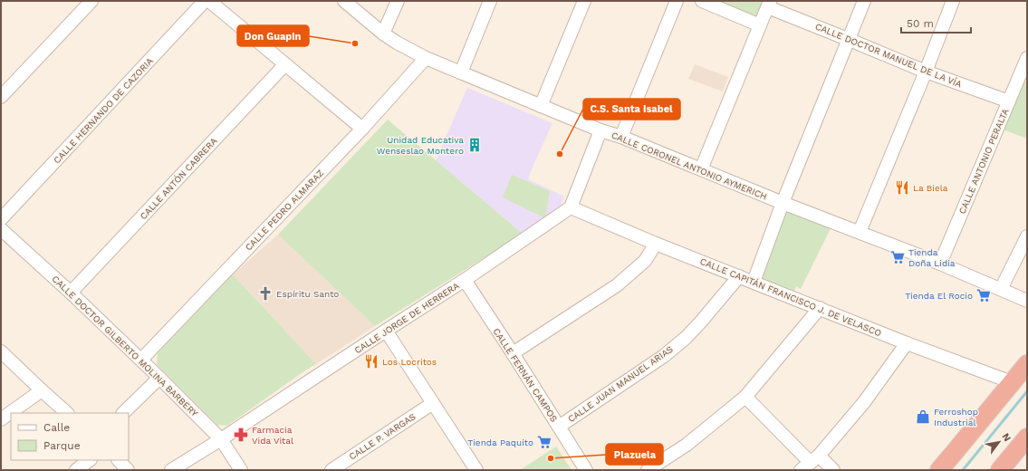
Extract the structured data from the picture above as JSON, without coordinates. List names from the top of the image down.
{
  "streets": {
    "street": [
      "CALLE DOCTOR MANUEL DE LA VÍA",
      "CALLE HERNANDO DE CAZORIA",
      "CALLE ANTONIO PERALTA",
      "CALLE CORONEL ANTONIO AYMERICH",
      "CALLE ANTÓN CABRERA",
      "CALLE PEDRO ALMARAZ",
      "CALLE CAPITÁN FRANCISCO J. DE VELASCO",
      "CALLE JORGE DE HERRERA",
      "CALLE DOCTOR GILBERTO MOLINA BARBERY",
      "CALLE FERNÁN CAMPOS",
      "CALLE JUAN MANUEL ARIAS",
      "CALLE P. VARGAS"
    ]
  },
  "crossings": [
    ["CALLE DOCTOR MANUEL DE LA VÍA", "CALLE ANTONIO PERALTA"],
    ["CALLE ANTONIO PERALTA", "CALLE CORONEL ANTONIO AYMERICH"],
    ["CALLE CORONEL ANTONIO AYMERICH", "CALLE PEDRO ALMARAZ"],
    ["CALLE ANTÓN CABRERA", "CALLE DOCTOR GILBERTO MOLINA BARBERY"],
    ["CALLE PEDRO ALMARAZ", "CALLE DOCTOR GILBERTO MOLINA BARBERY"],
    ["CALLE CAPITÁN FRANCISCO J. DE VELASCO", "CALLE JORGE DE HERRERA"],
    ["CALLE CAPITÁN FRANCISCO J. DE VELASCO", "CALLE JUAN MANUEL ARIAS"],
    ["CALLE JORGE DE HERRERA", "CALLE DOCTOR GILBERTO MOLINA BARBERY"],
    ["CALLE JORGE DE HERRERA", "CALLE FERNÁN CAMPOS"],
    ["CALLE FERNÁN CAMPOS", "CALLE JUAN MANUEL ARIAS"]
  ],
  "places": {
    "other": ["Don Guapin", "C.S. Santa Isabel", "Plazuela"],
    "building": ["Unidad Educativa Wenseslao Montero"],
    "restaurant": ["La Biela", "Los Locritos"],
    "supermarket": ["Tienda Doña Lidia", "Tienda El Rocio", "Tienda Paquito"],
    "church": ["Espíritu Santo"],
    "shop": ["Ferroshop Industrial"],
    "pharmacy": ["Farmacia Vida Vital"]
  },
  "legend": ["Calle", "Parque"],
  "scale_bar": "50 m",
  "north": "top right"
}
